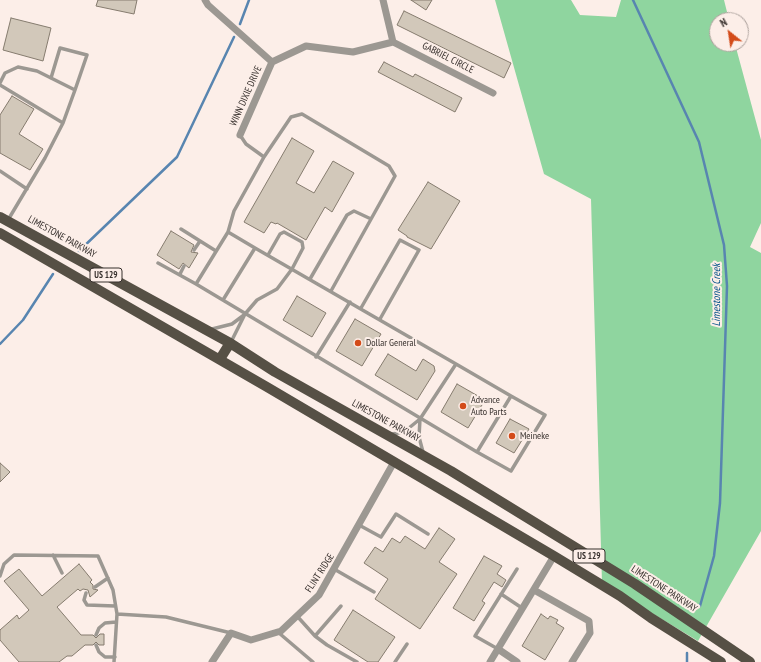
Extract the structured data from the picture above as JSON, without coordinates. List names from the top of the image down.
{
  "streets": {
    "main road": ["LIMESTONE PARKWAY", "US 129"],
    "street": ["GABRIEL CIRCLE", "WINN DIXIE DRIVE", "FLINT RIDGE"]
  },
  "crossings": [
    ["US 129", "FLINT RIDGE"]
  ],
  "water": ["Limestone Creek"],
  "places": ["Dollar General", "Advance Auto Parts", "Meineke"],
  "north": "top left"
}
